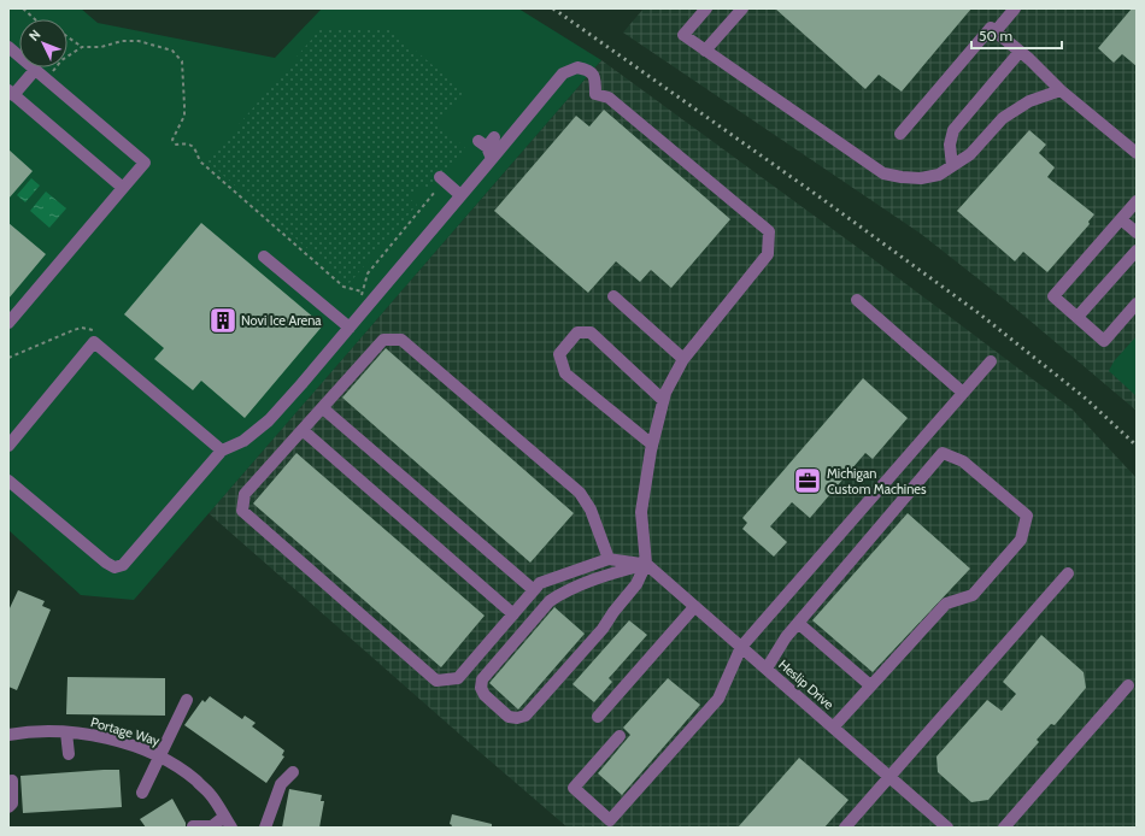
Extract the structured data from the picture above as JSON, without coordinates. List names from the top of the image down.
{
  "streets": {
    "street": ["Heslip Drive", "Portage Way"]
  },
  "places": {
    "building": ["Novi Ice Arena"],
    "office": ["Michigan Custom Machines"]
  },
  "scale_bar": "50 m",
  "north": "top left"
}
